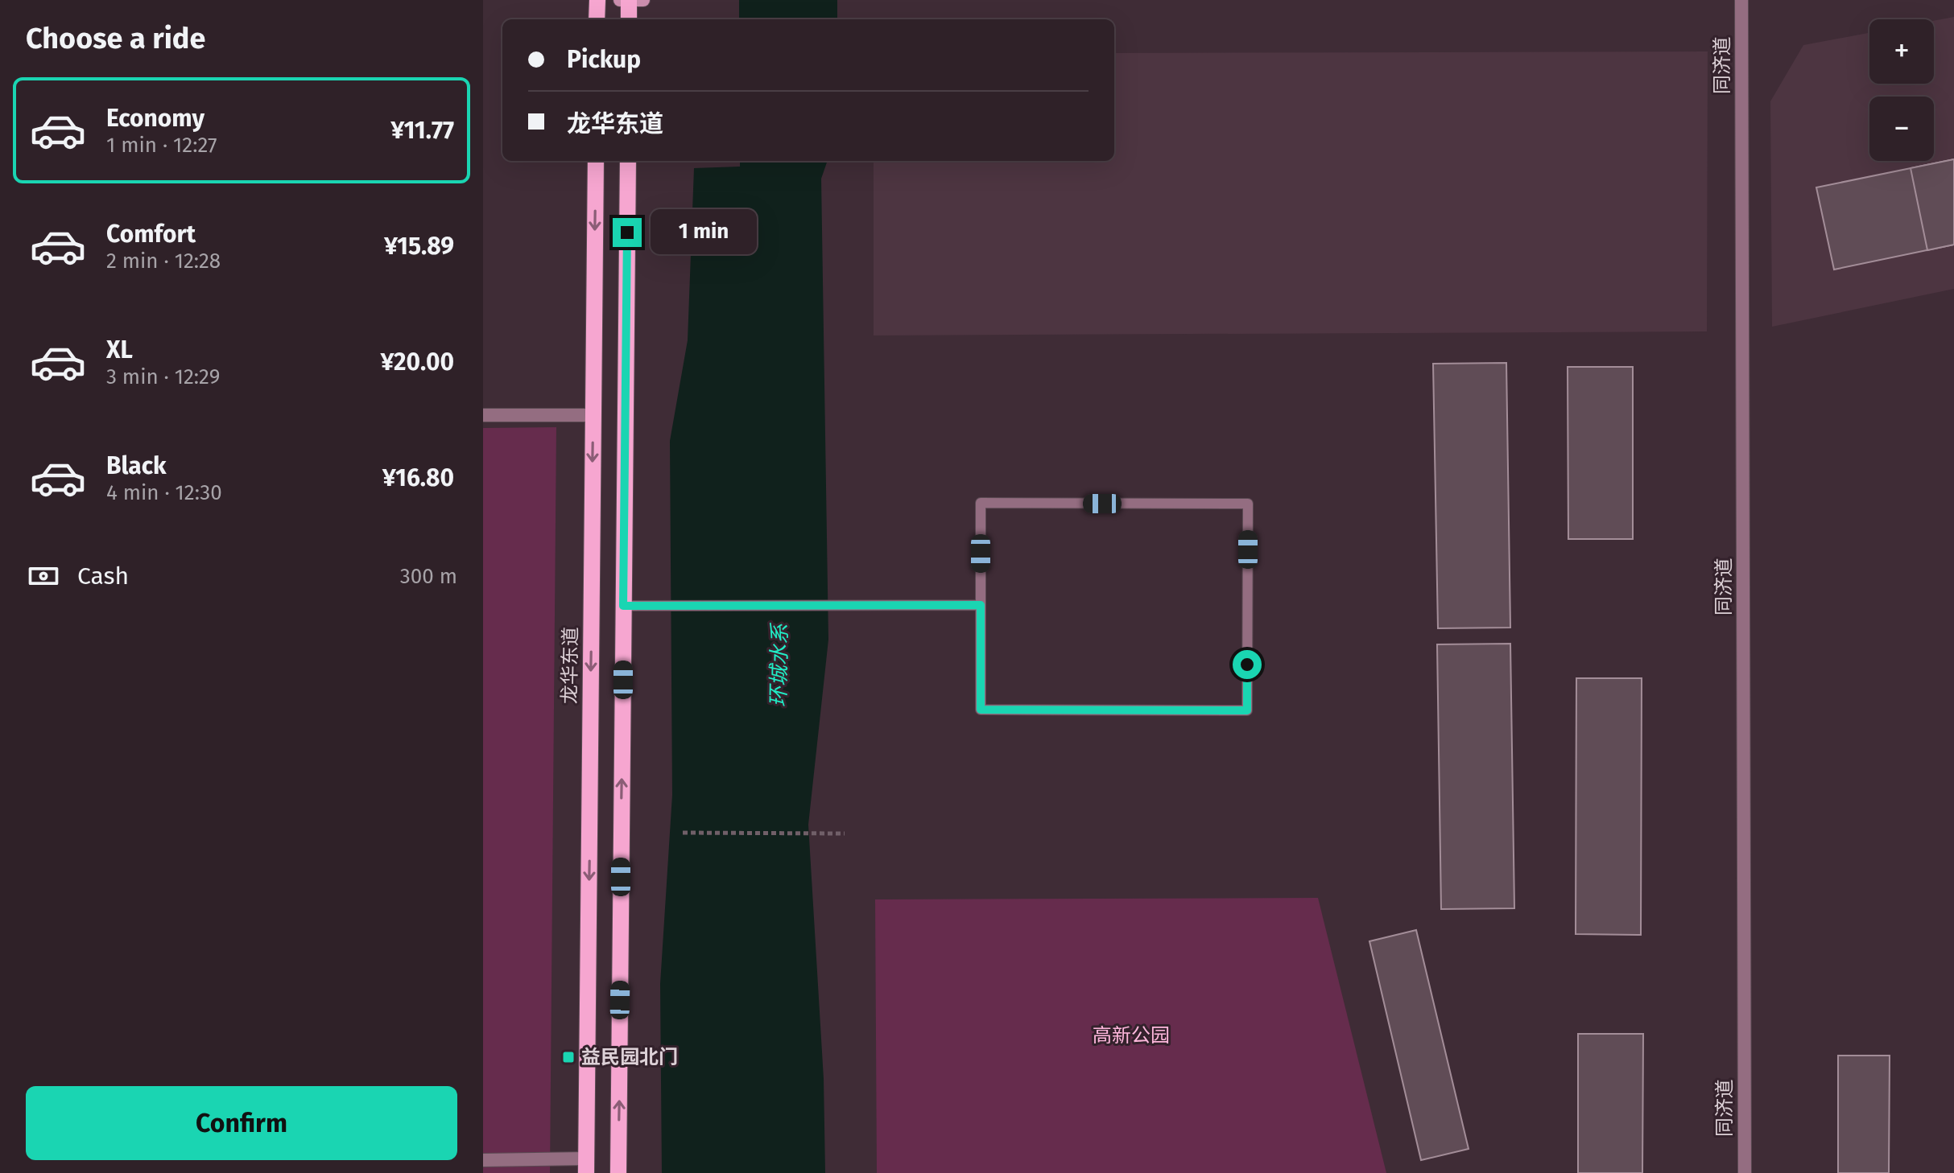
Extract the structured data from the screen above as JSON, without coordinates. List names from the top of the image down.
{
  "streets": {
    "main road": ["龙华东道"],
    "street": ["同济道"]
  },
  "water": ["环城水系"],
  "parks": ["高新公园"],
  "places": {
    "transit": ["益民园北门"]
  },
  "page": {
    "heading": "Choose a ride",
    "map_buttons": ["+", "−"],
    "banner": ["Pickup", "龙华东道"],
    "list": [
      {
        "name": "Economy",
        "note": "1 min · 12:27",
        "value": "¥11.77"
      },
      {
        "name": "Comfort",
        "note": "2 min · 12:28",
        "value": "¥15.89"
      },
      {
        "name": "XL",
        "note": "3 min · 12:29",
        "value": "¥20.00"
      },
      {
        "name": "Black",
        "note": "4 min · 12:30",
        "value": "¥16.80"
      }
    ],
    "bubble": "1 min",
    "pay": ["Cash", "300 m"],
    "buttons": "Confirm"
  }
}
